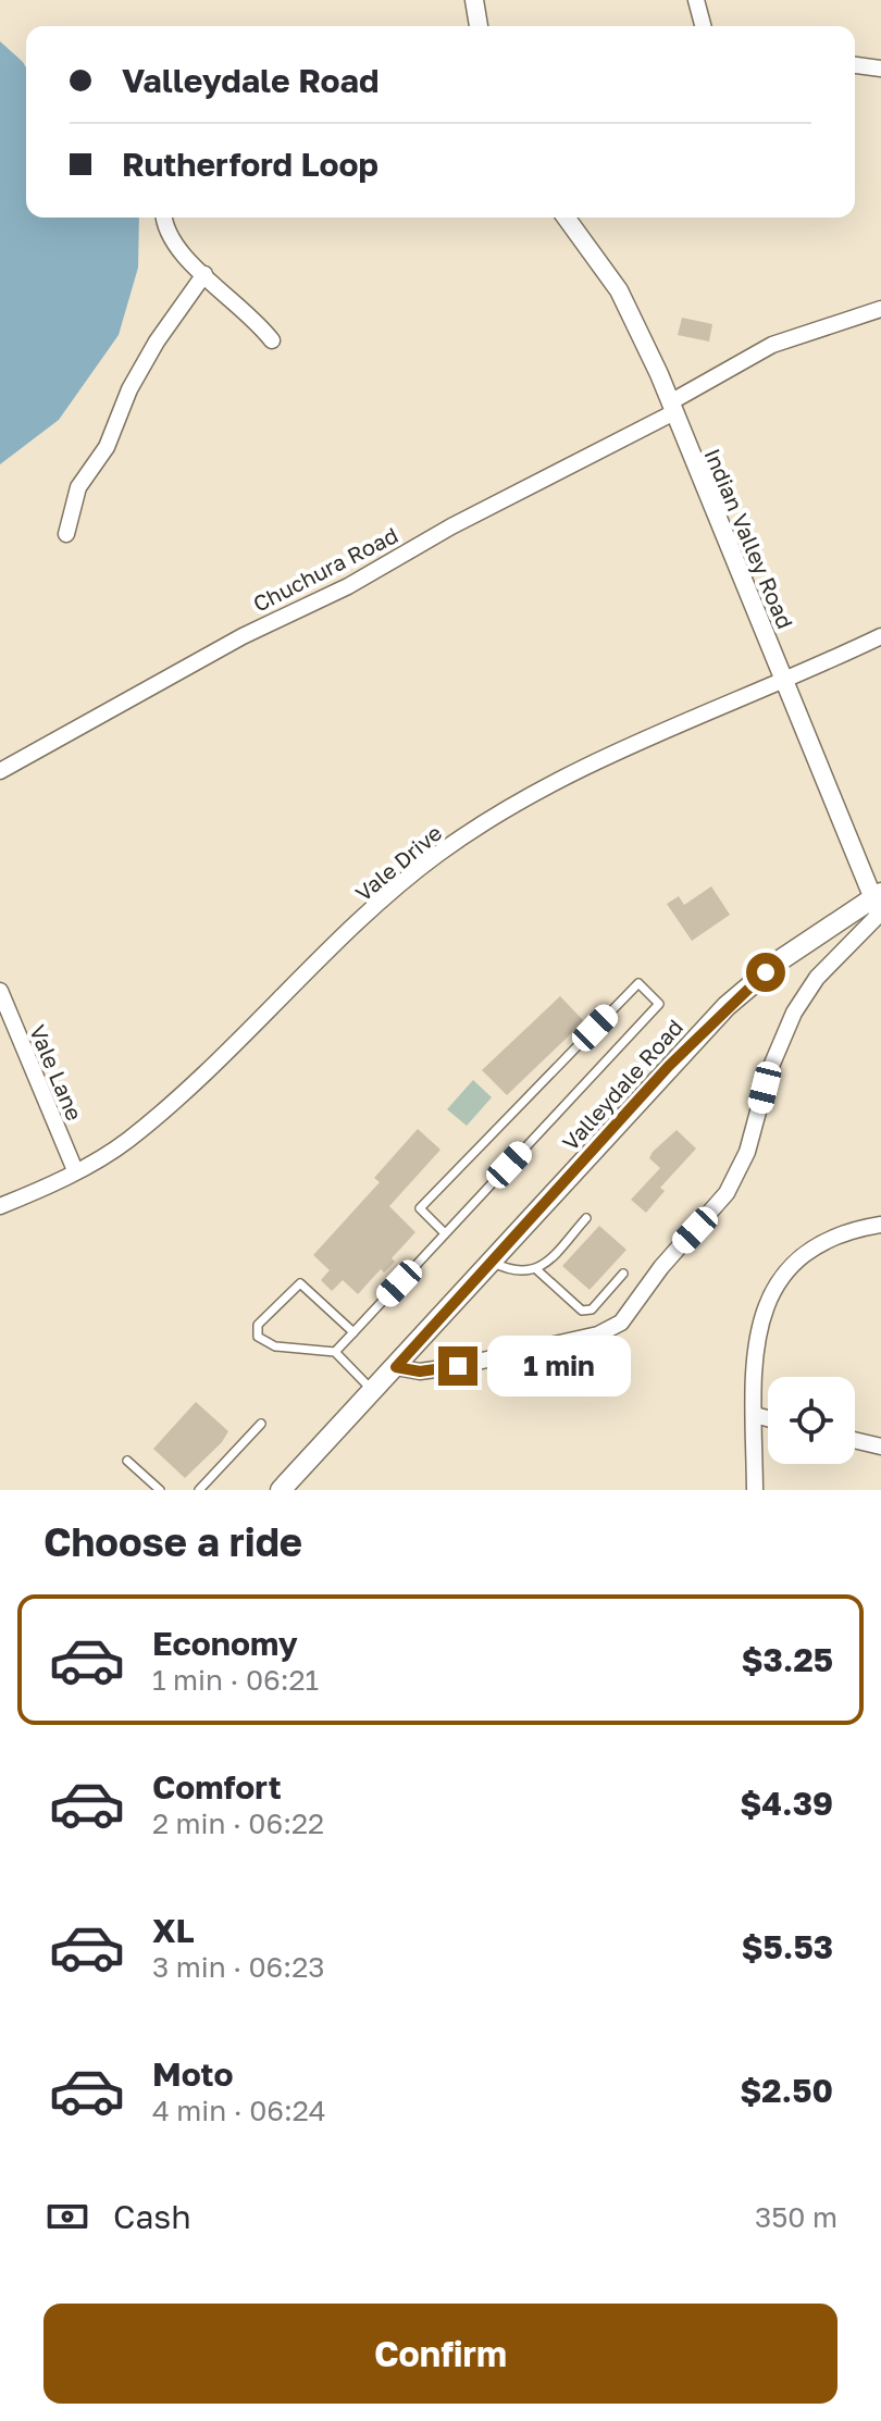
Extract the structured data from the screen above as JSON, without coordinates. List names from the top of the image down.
{
  "streets": {
    "main road": ["Valleydale Road"],
    "street": [
      "Indian Valley Road",
      "Chuchura Road",
      "Vale Drive",
      "Vale Lane"
    ]
  },
  "crossings": [
    ["Indian Valley Road", "Chuchura Road"],
    ["Indian Valley Road", "Vale Drive"],
    ["Indian Valley Road", "Valleydale Road"],
    ["Vale Drive", "Vale Lane"]
  ],
  "page": {
    "banner": ["Valleydale Road", "Rutherford Loop"],
    "bubble": "1 min",
    "heading": "Choose a ride",
    "list": [
      {
        "name": "Economy",
        "note": "1 min · 06:21",
        "value": "$3.25"
      },
      {
        "name": "Comfort",
        "note": "2 min · 06:22",
        "value": "$4.39"
      },
      {
        "name": "XL",
        "note": "3 min · 06:23",
        "value": "$5.53"
      },
      {
        "name": "Moto",
        "note": "4 min · 06:24",
        "value": "$2.50"
      }
    ],
    "pay": ["Cash", "350 m"],
    "buttons": "Confirm"
  }
}
